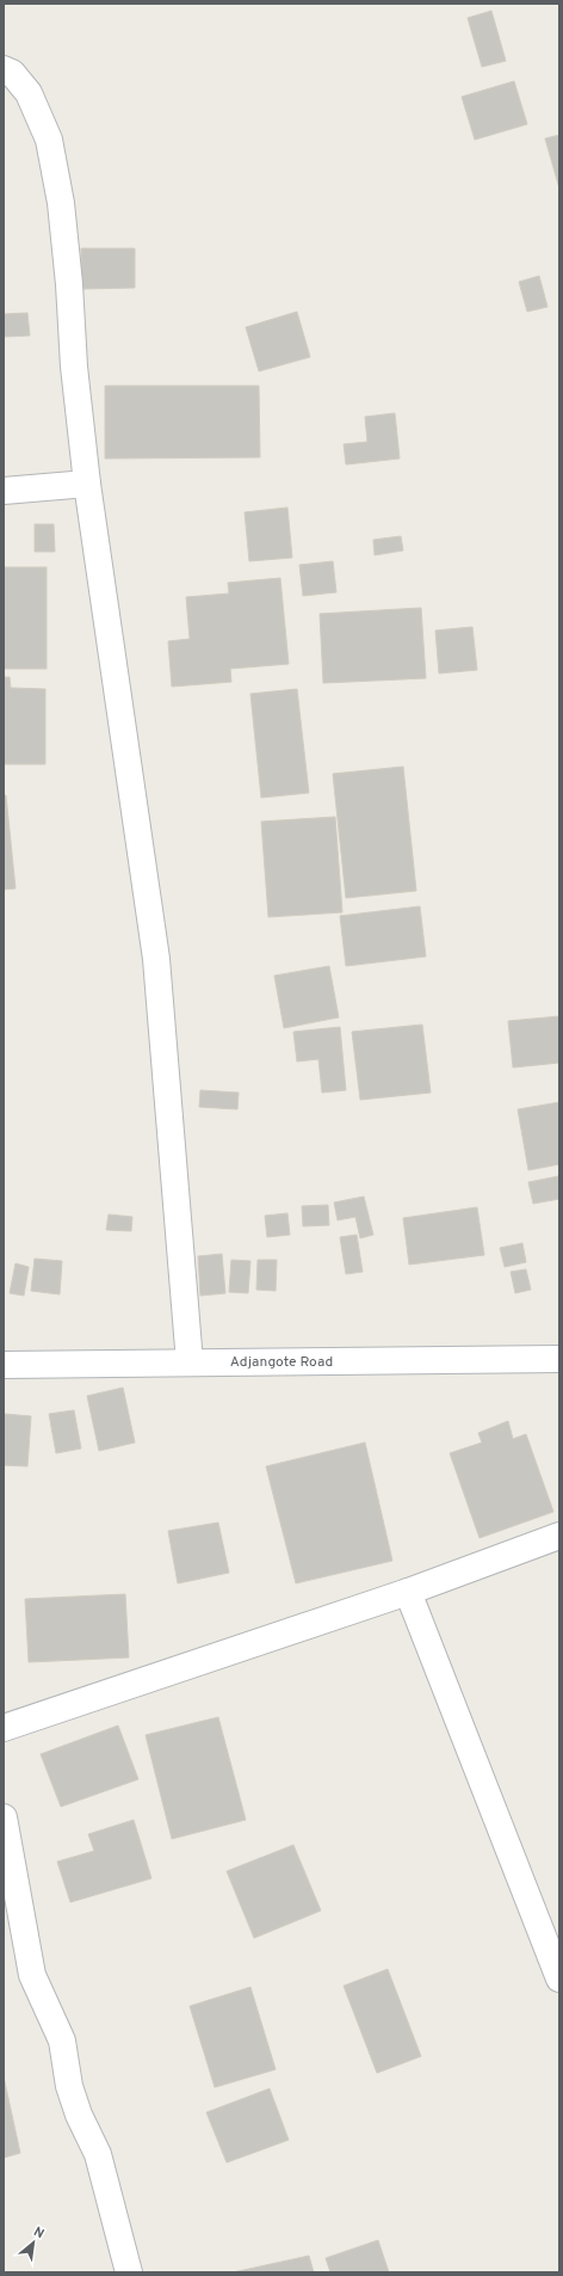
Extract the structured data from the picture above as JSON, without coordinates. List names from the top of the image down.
{
  "streets": {
    "street": ["Adjangote Road"]
  },
  "north": "top right"
}
